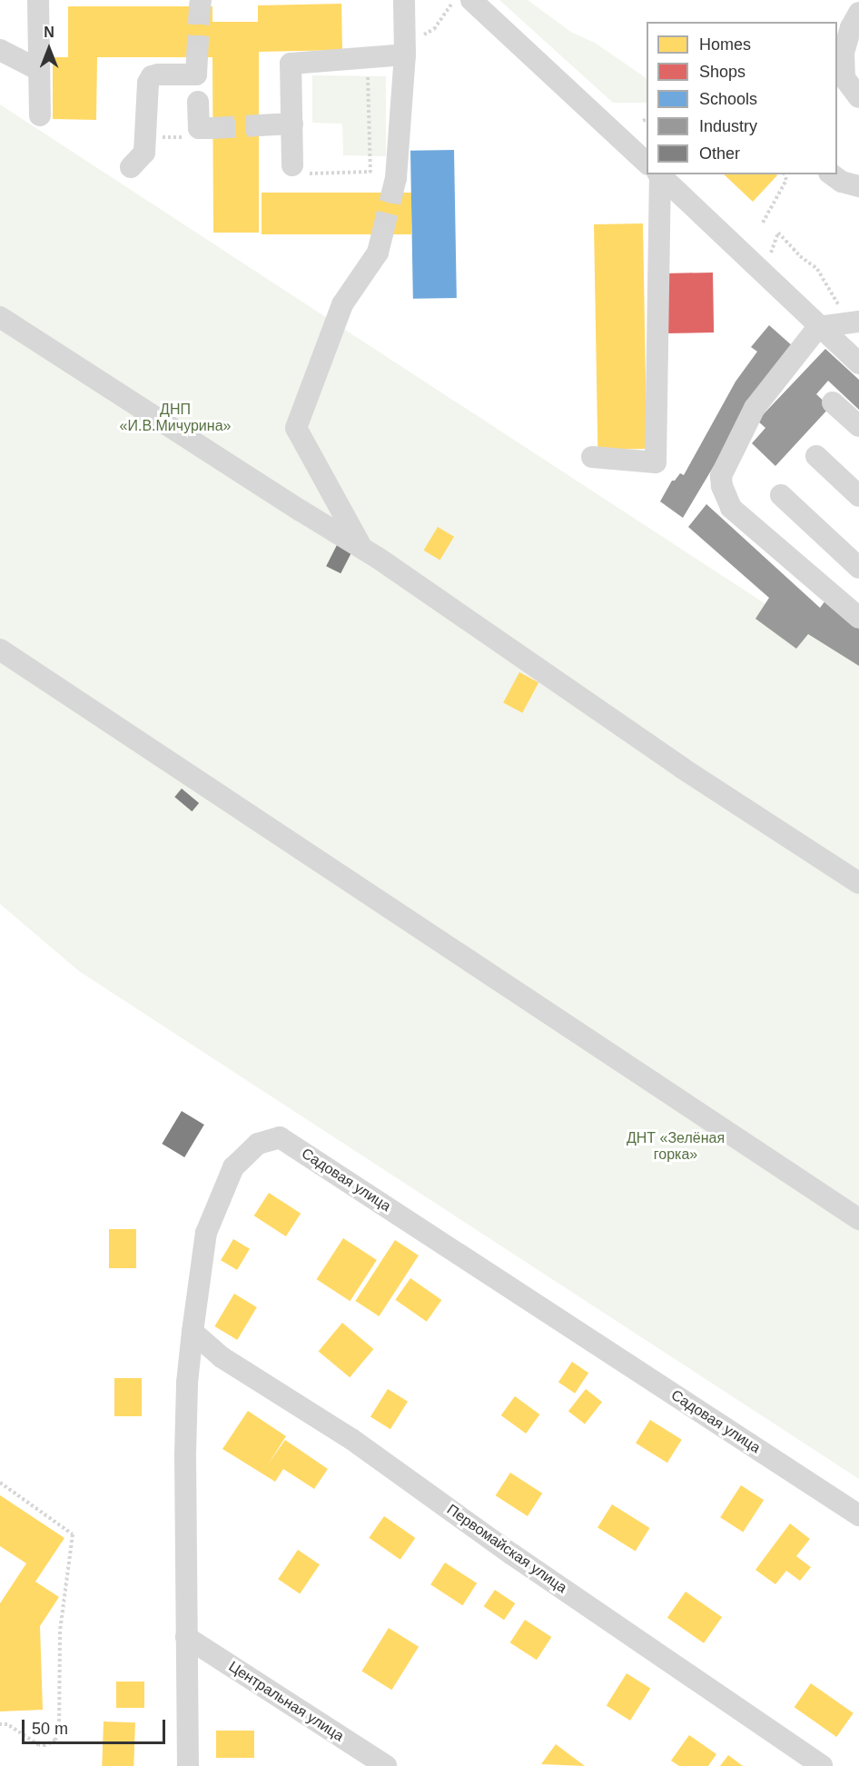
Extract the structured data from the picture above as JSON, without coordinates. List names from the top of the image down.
{
  "streets": {
    "street": ["Садовая улица", "Первомайская улица", "Центральная улица"]
  },
  "crossings": [
    ["Садовая улица", "Первомайская улица"],
    ["Садовая улица", "Центральная улица"]
  ],
  "parks": ["ДНП «И.В.Мичурина»", "ДНТ «Зелёная горка»"],
  "legend": [
    "Homes",
    "Shops",
    "Schools",
    "Industry",
    "Other"
  ],
  "scale_bar": "50 m",
  "north": "top"
}
